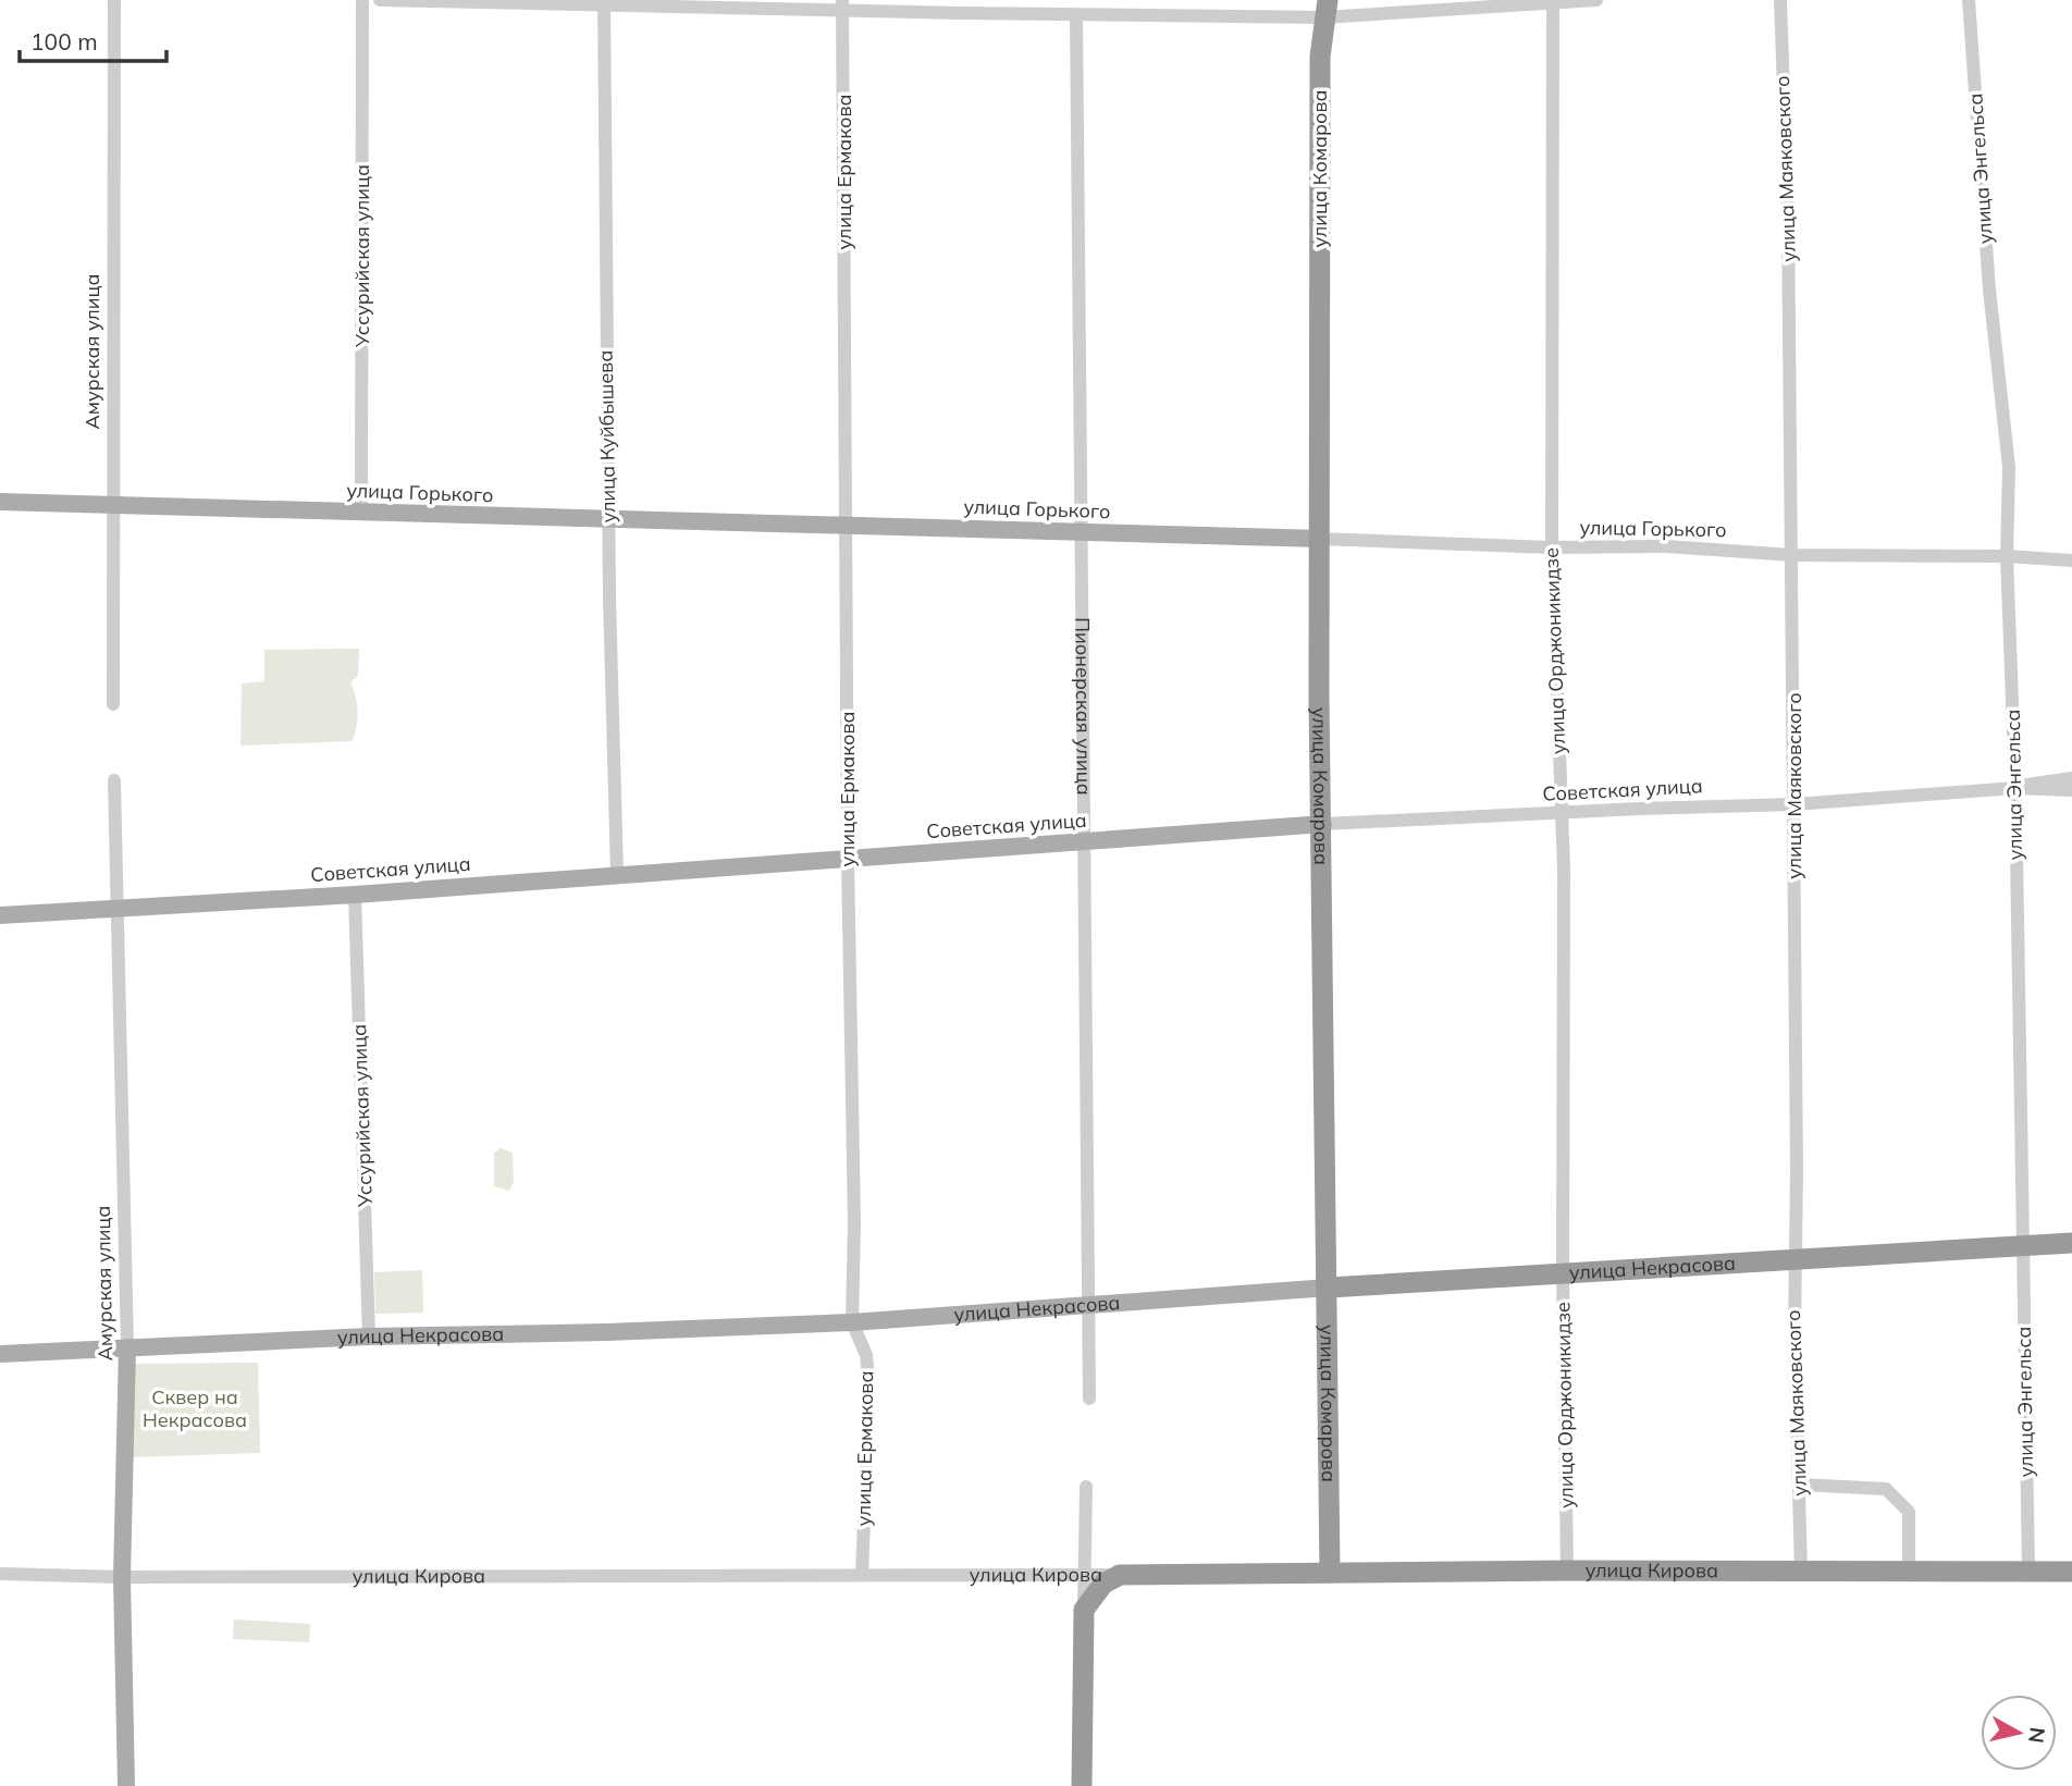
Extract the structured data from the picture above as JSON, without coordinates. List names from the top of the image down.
{
  "streets": {
    "highway": ["улица Комарова", "улица Некрасова", "улица Кирова"],
    "main road": ["Амурская улица", "улица Горького", "Советская улица"],
    "street": [
      "улица Маяковского",
      "улица Энгельса",
      "улица Ермакова",
      "Уссурийская улица",
      "улица Куйбышева",
      "улица Орджоникидзе",
      "Пионерская улица"
    ]
  },
  "crossings": [
    ["улица Комарова", "улица Горького"],
    ["улица Комарова", "Советская улица"],
    ["улица Комарова", "улица Некрасова"],
    ["улица Комарова", "улица Кирова"],
    ["улица Маяковского", "улица Горького"],
    ["улица Маяковского", "Советская улица"],
    ["улица Маяковского", "улица Некрасова"],
    ["улица Маяковского", "улица Кирова"],
    ["улица Энгельса", "улица Горького"],
    ["улица Энгельса", "Советская улица"],
    ["улица Энгельса", "улица Некрасова"],
    ["улица Энгельса", "улица Кирова"],
    ["улица Ермакова", "улица Горького"],
    ["улица Ермакова", "Советская улица"],
    ["улица Ермакова", "улица Некрасова"],
    ["улица Ермакова", "улица Кирова"],
    ["Уссурийская улица", "улица Горького"],
    ["Уссурийская улица", "Советская улица"],
    ["Уссурийская улица", "улица Некрасова"],
    ["Амурская улица", "улица Горького"],
    ["Амурская улица", "Советская улица"],
    ["Амурская улица", "улица Некрасова"],
    ["Амурская улица", "улица Кирова"],
    ["улица Куйбышева", "улица Горького"],
    ["улица Куйбышева", "Советская улица"],
    ["улица Горького", "улица Орджоникидзе"],
    ["улица Горького", "Пионерская улица"],
    ["улица Орджоникидзе", "Советская улица"],
    ["улица Орджоникидзе", "улица Некрасова"],
    ["улица Орджоникидзе", "улица Кирова"],
    ["Пионерская улица", "Советская улица"],
    ["Пионерская улица", "улица Некрасова"]
  ],
  "parks": ["Сквер на Некрасова"],
  "scale_bar": "100 m",
  "north": "right"
}
